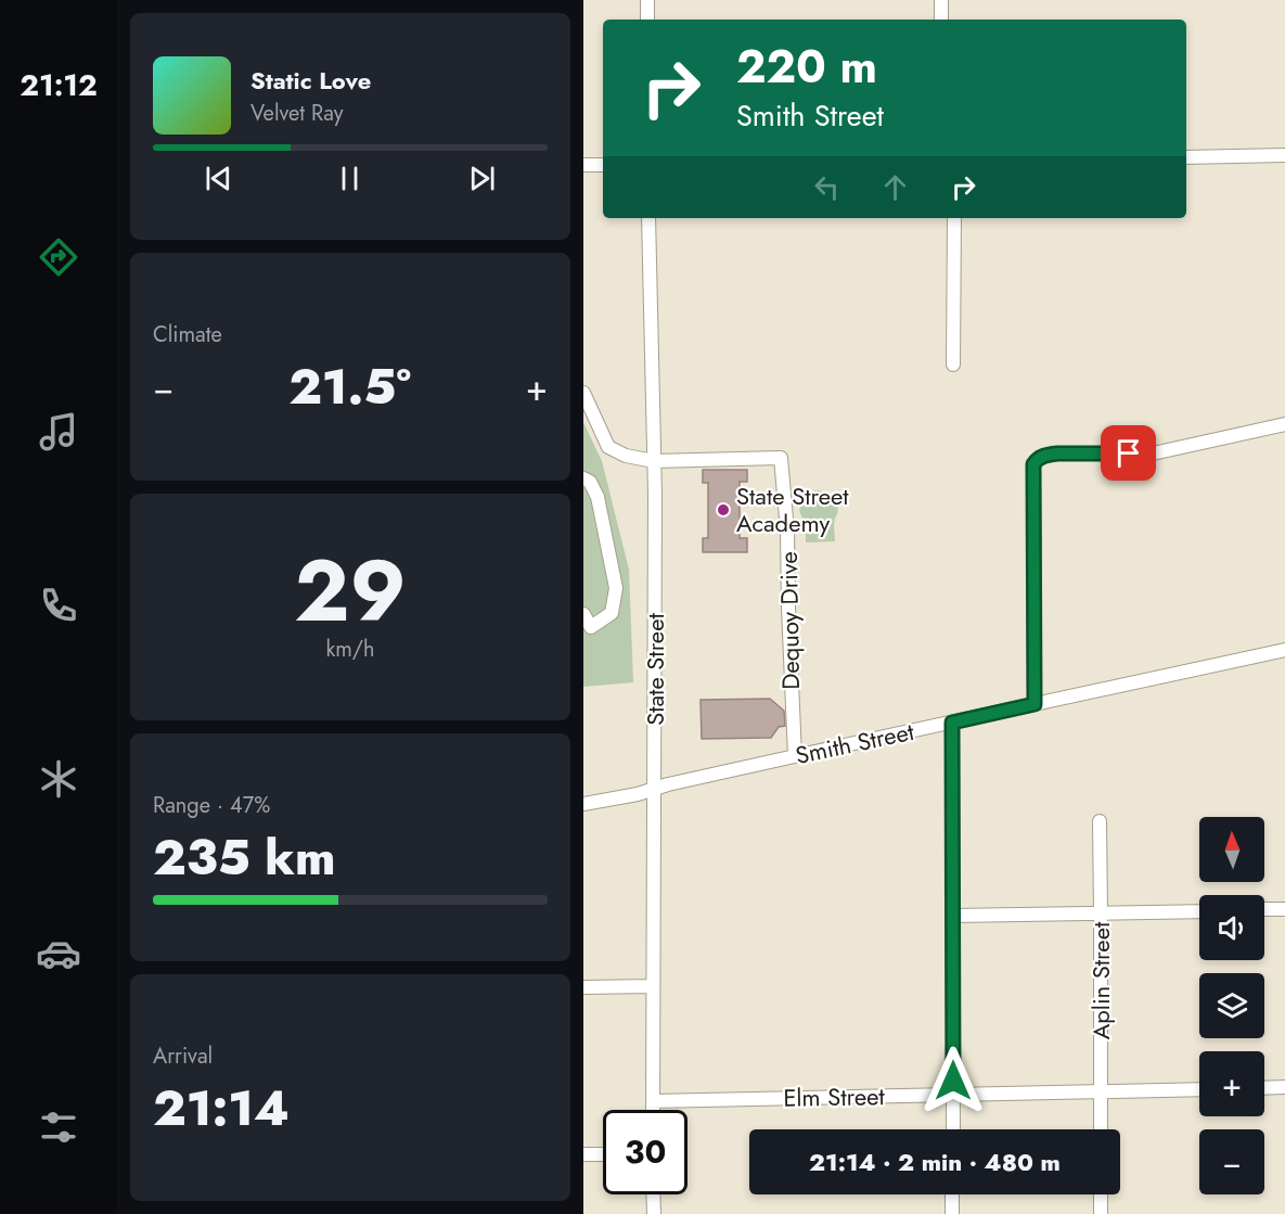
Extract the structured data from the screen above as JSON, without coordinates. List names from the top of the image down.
{
  "streets": {
    "street": [
      "Dequoy Drive",
      "State Street",
      "Smith Street",
      "Aplin Street",
      "Elm Street"
    ]
  },
  "crossings": [
    ["Dequoy Drive", "State Street"],
    ["Dequoy Drive", "Smith Street"],
    ["State Street", "Smith Street"],
    ["State Street", "Elm Street"],
    ["Aplin Street", "Elm Street"]
  ],
  "places": ["State Street Academy"],
  "north": "top",
  "page": {
    "tabs": "21:12",
    "turn": ["220 m", "Smith Street"],
    "song": ["Static Love", "Velvet Ray"],
    "tile": [
      "Climate",
      ["29", "km/h"],
      ["Range · 47%", "235 km"],
      ["Arrival", "21:14"]
    ],
    "heat": ["−", "21.5°", "+"],
    "map_buttons": ["+", "−"],
    "limit": "30",
    "trip": "21:14 · 2 min · 480 m"
  }
}
